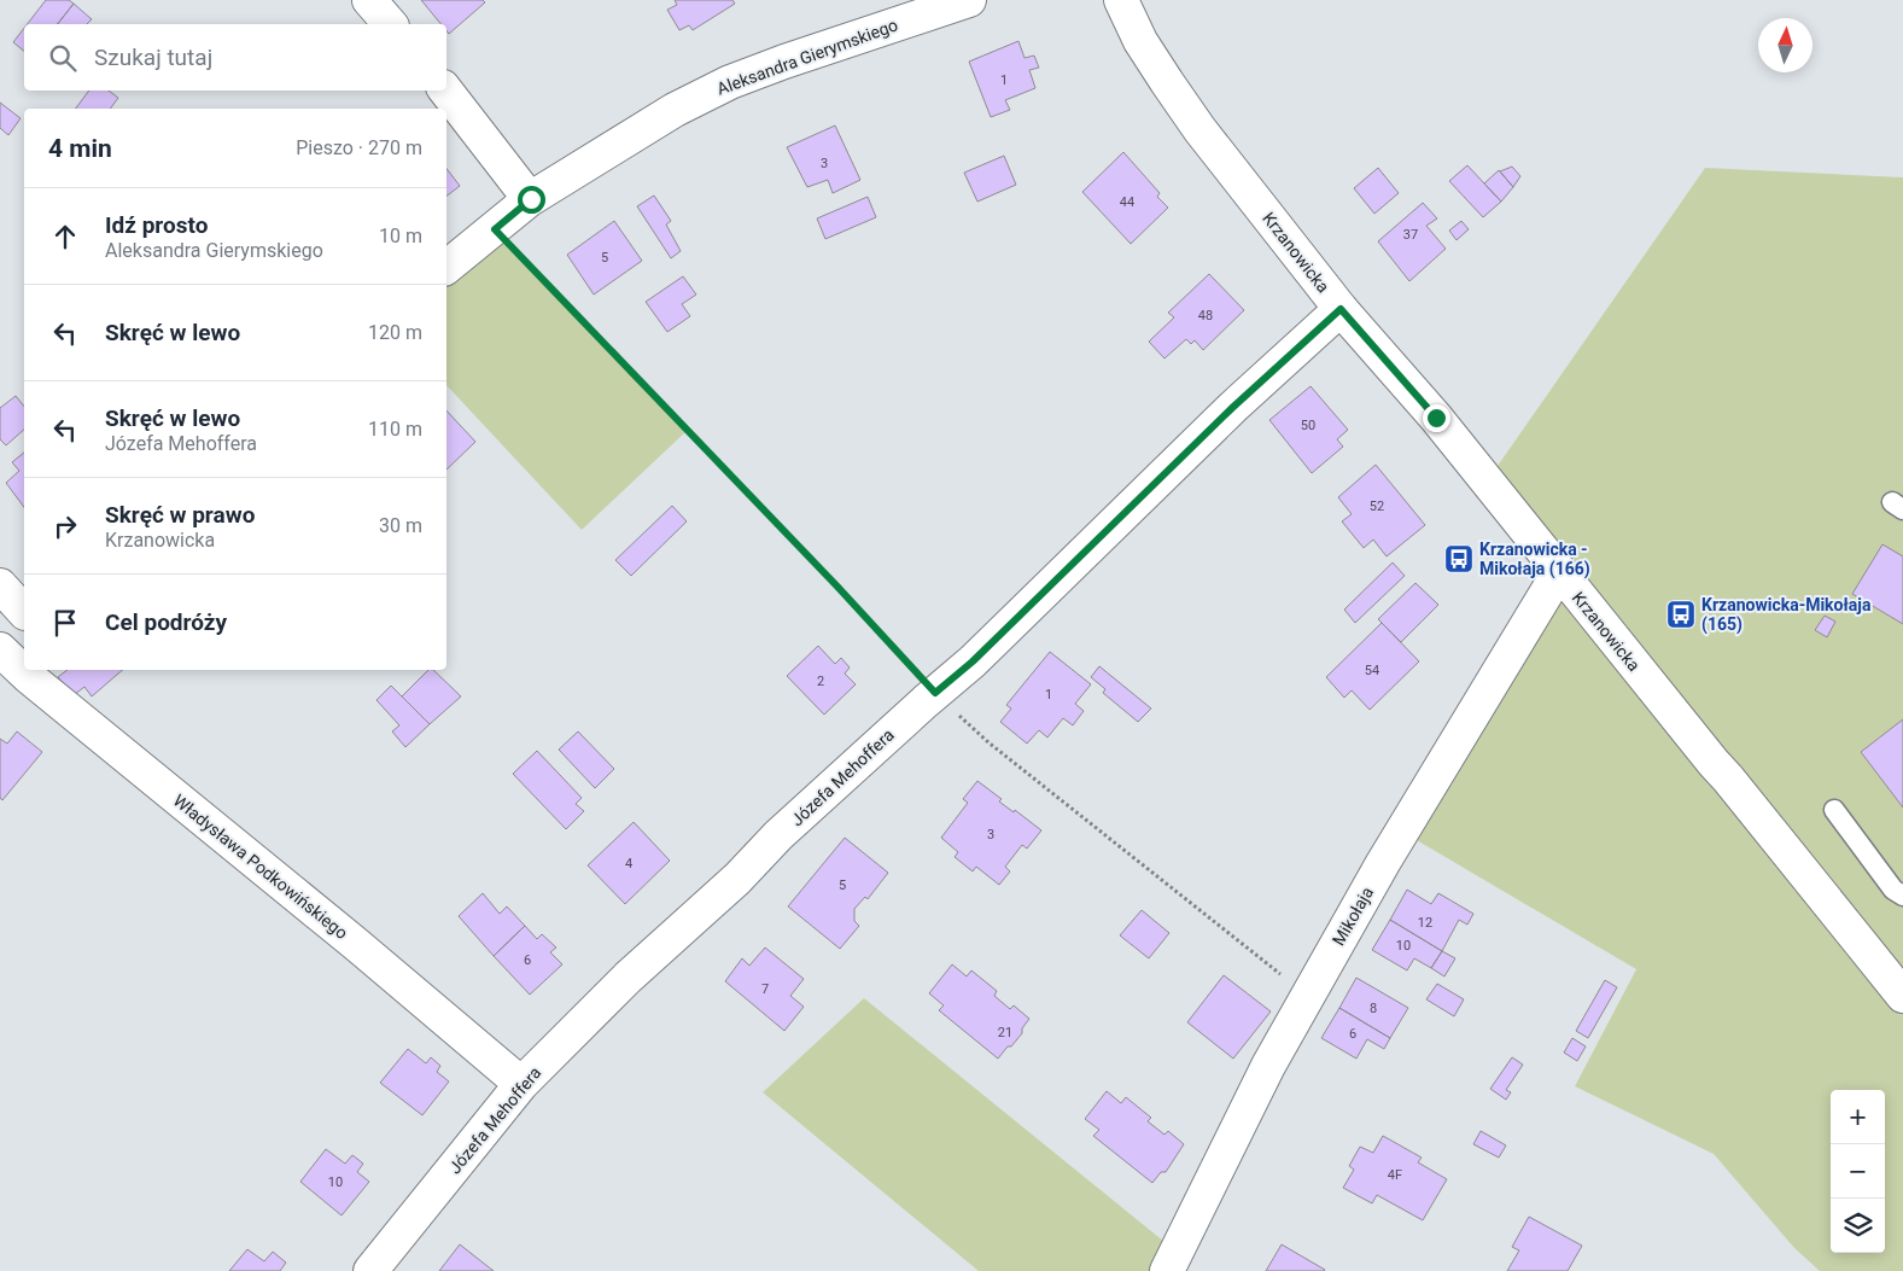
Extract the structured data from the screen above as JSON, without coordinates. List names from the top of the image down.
{
  "streets": {
    "street": [
      "Aleksandra Gierymskiego",
      "Krzanowicka",
      "Józefa Mehoffera",
      "Władysława Podkowińskiego",
      "Mikołaja"
    ]
  },
  "crossings": [
    ["Krzanowicka", "Józefa Mehoffera"],
    ["Krzanowicka", "Mikołaja"],
    ["Józefa Mehoffera", "Władysława Podkowińskiego"]
  ],
  "places": {
    "bus stop": ["Krzanowicka - Mikołaja (166)", "Krzanowicka-Mikołaja (165)"]
  },
  "house_numbers": [
    "1",
    "3",
    "44",
    "37",
    "5",
    "48",
    "50",
    "52",
    "54",
    "2",
    "1",
    "3",
    "4",
    "5",
    "12",
    "10",
    "6",
    "7",
    "8",
    "21",
    "6",
    "4F",
    "10"
  ],
  "north": "top",
  "page": {
    "search": "Szukaj tutaj",
    "heading": ["4 min", "Pieszo · 270 m"],
    "list": [
      ["Idź prosto", "Aleksandra Gierymskiego", "10 m"],
      ["Skręć w lewo", "120 m"],
      ["Skręć w lewo", "Józefa Mehoffera", "110 m"],
      ["Skręć w prawo", "Krzanowicka", "30 m"],
      "Cel podróży"
    ],
    "map_buttons": ["+", "−"]
  }
}
